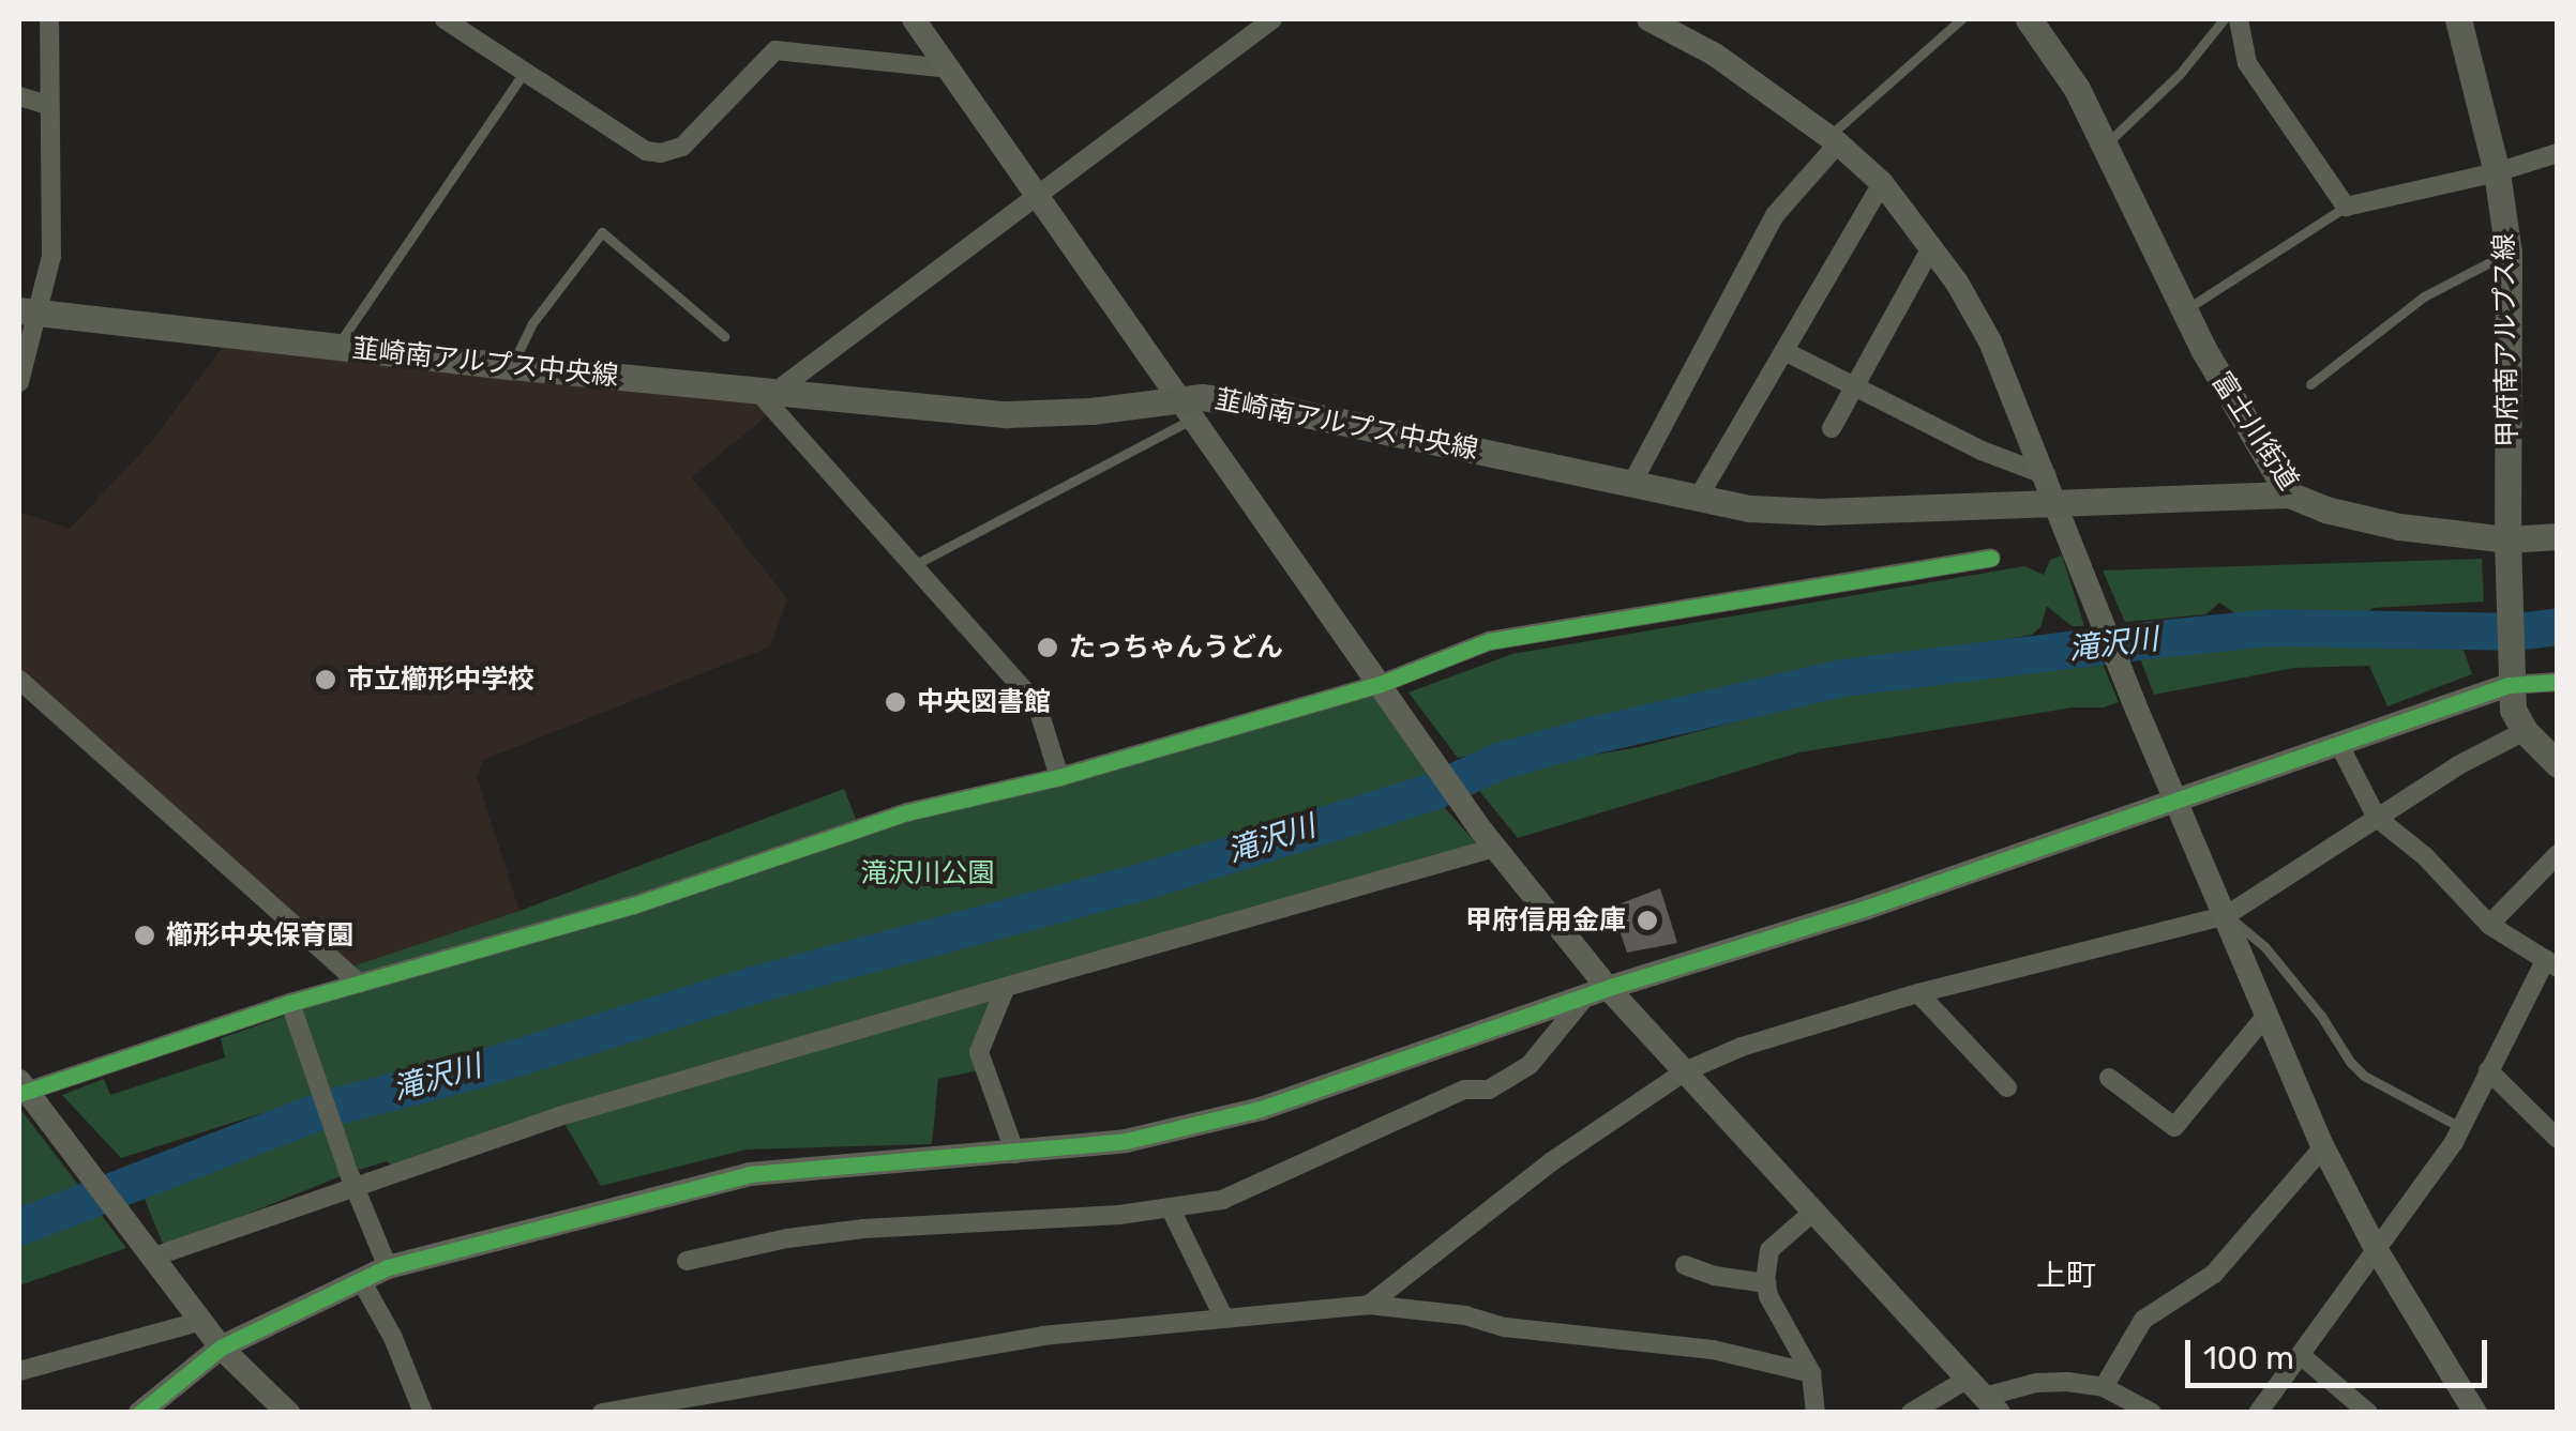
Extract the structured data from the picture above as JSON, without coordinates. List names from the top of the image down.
{
  "streets": {
    "main road": ["甲府南アルプス線", "韮崎南アルプス中央線", "富士川街道"]
  },
  "crossings": [
    ["甲府南アルプス線", "富士川街道"],
    ["韮崎南アルプス中央線", "富士川街道"]
  ],
  "districts": ["上町"],
  "water": ["滝沢川"],
  "parks": ["滝沢川公園"],
  "places": [
    "たっちゃんうどん",
    "市立櫛形中学校",
    "中央図書館",
    "甲府信用金庫",
    "櫛形中央保育園"
  ],
  "scale_bar": "100 m"
}
